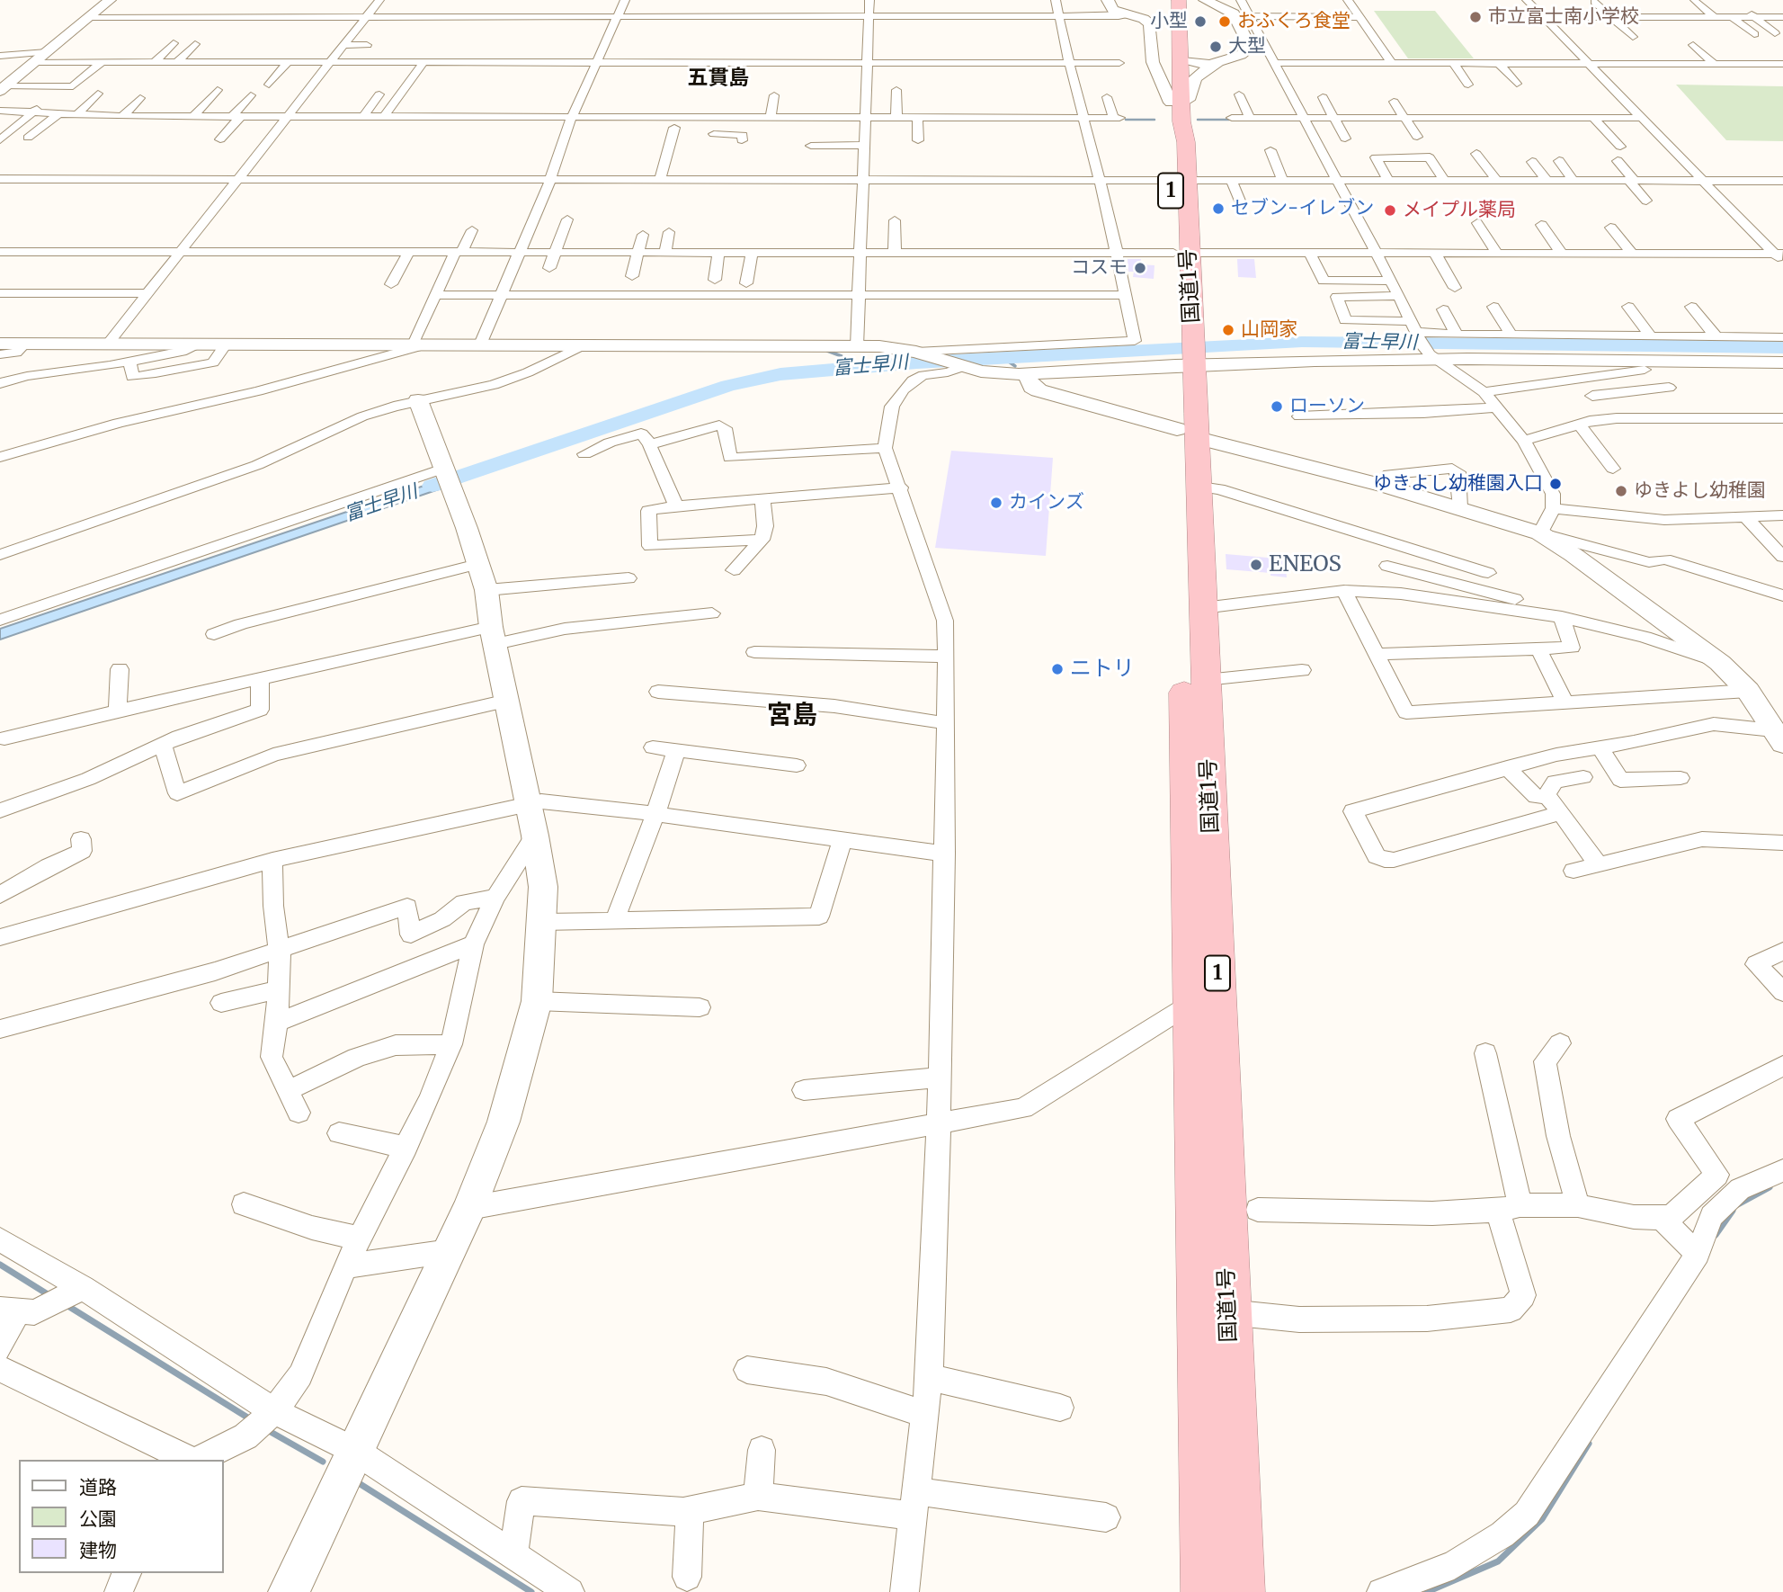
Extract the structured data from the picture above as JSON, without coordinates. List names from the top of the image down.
{
  "streets": {
    "highway": ["1", "国道1号"]
  },
  "districts": ["五貫島", "宮島"],
  "water": ["富士早川"],
  "places": [
    "市立富士南小学校",
    "小型",
    "おふくろ食堂",
    "大型",
    "セブン-イレブン",
    "メイプル薬局",
    "コスモ",
    "山岡家",
    "ローソン",
    "ゆきよし幼稚園入口",
    "ゆきよし幼稚園",
    "カインズ",
    "ENEOS",
    "ニトリ"
  ],
  "legend": ["道路", "公園", "建物"]
}
